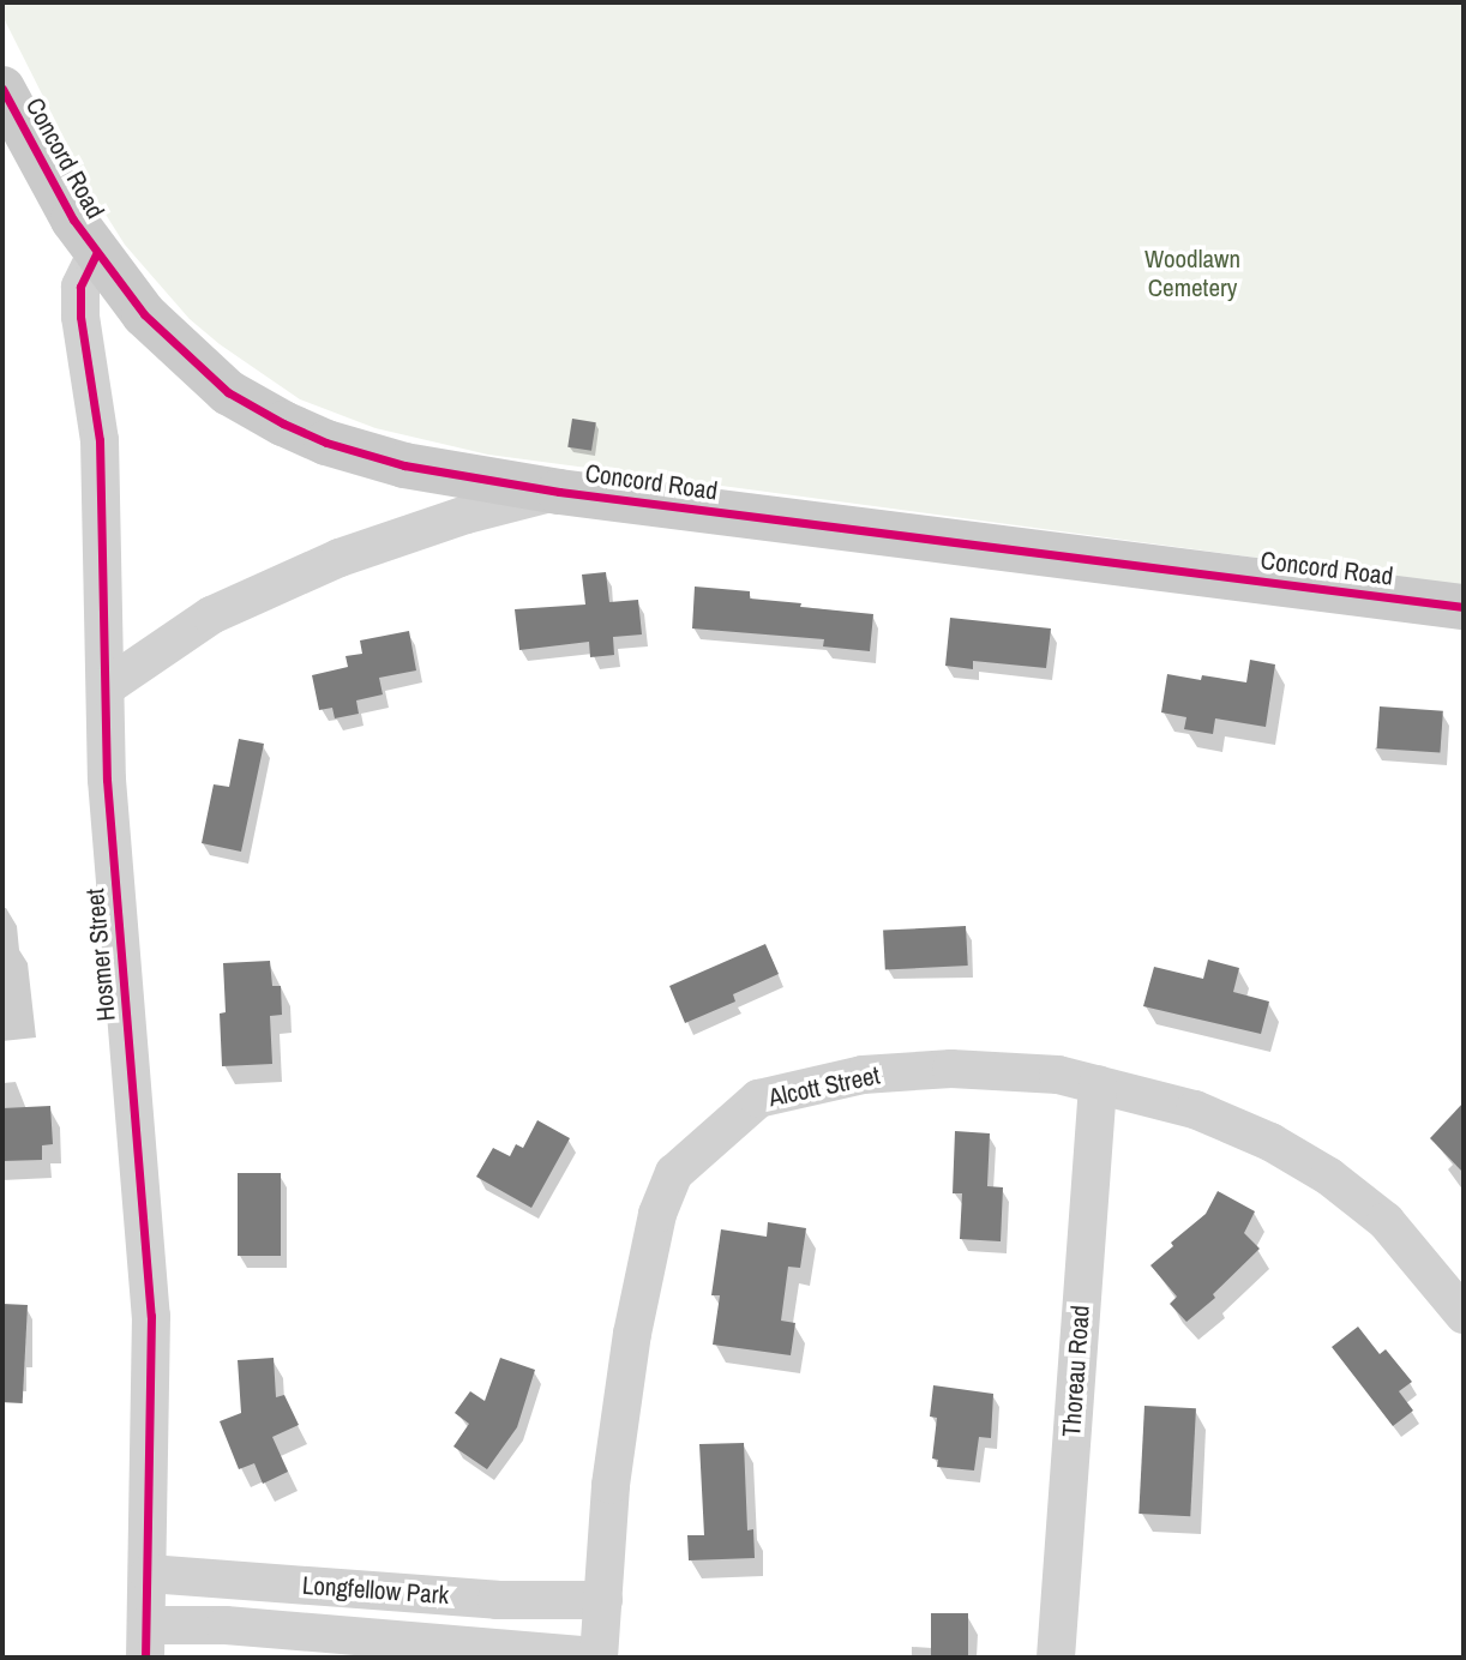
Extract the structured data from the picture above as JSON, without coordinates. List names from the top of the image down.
{
  "streets": {
    "street": [
      "Concord Road",
      "Hosmer Street",
      "Alcott Street",
      "Thoreau Road",
      "Longfellow Park"
    ]
  },
  "crossings": [
    ["Concord Road", "Hosmer Street"],
    ["Hosmer Street", "Longfellow Park"],
    ["Alcott Street", "Thoreau Road"],
    ["Alcott Street", "Longfellow Park"]
  ],
  "parks": ["Woodlawn Cemetery"]
}
